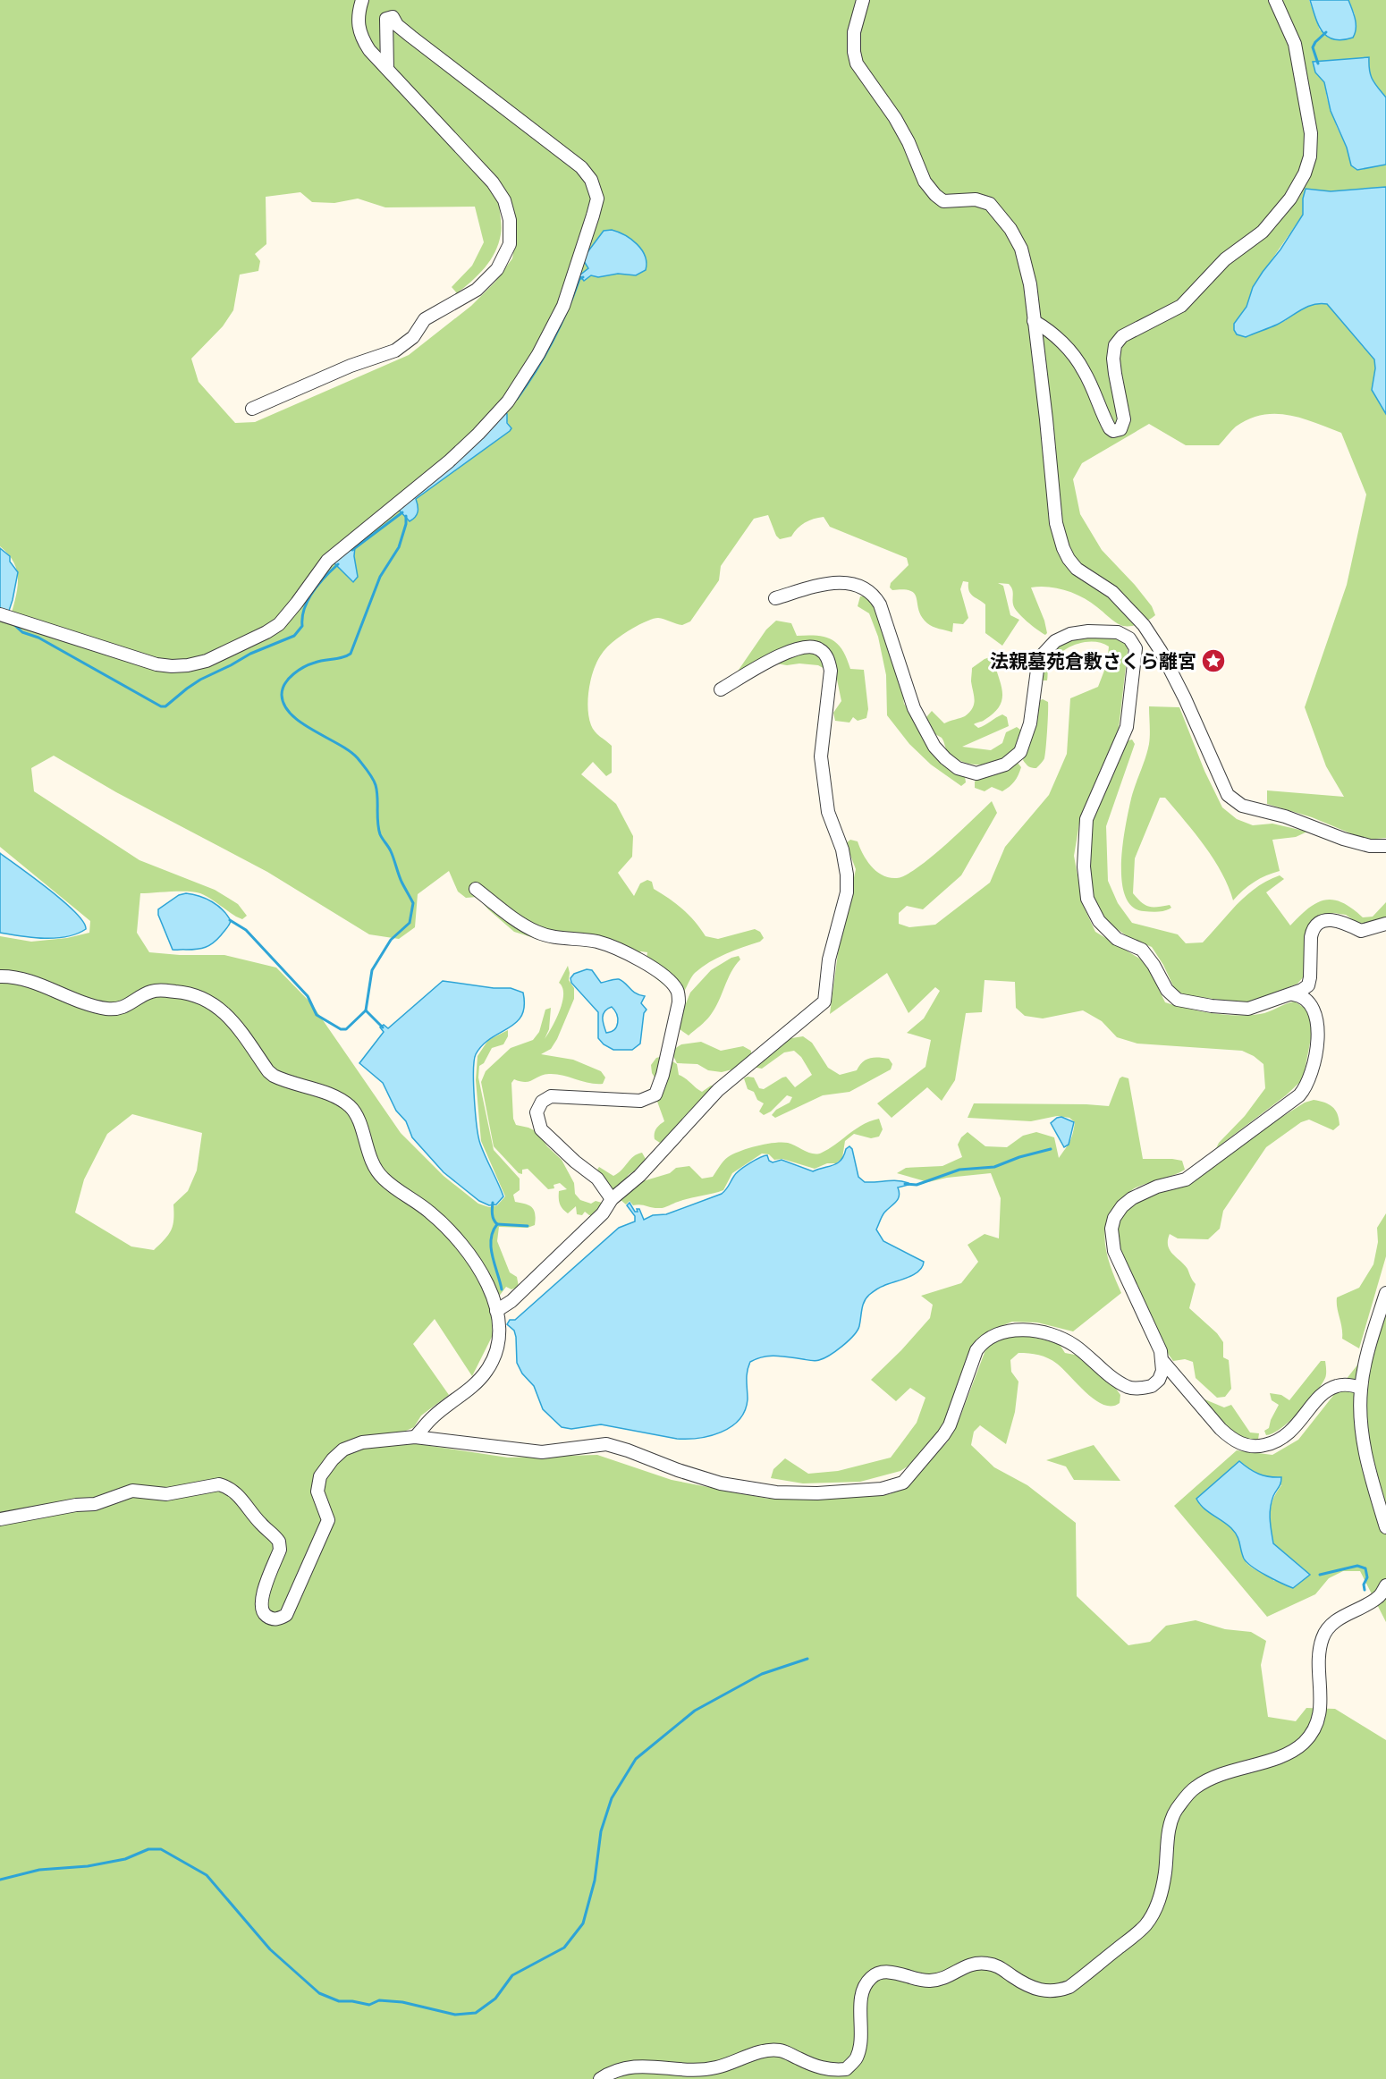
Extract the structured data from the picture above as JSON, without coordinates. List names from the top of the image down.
{
  "places": {
    "place": ["法親墓苑倉敷さくら離宮"]
  }
}
